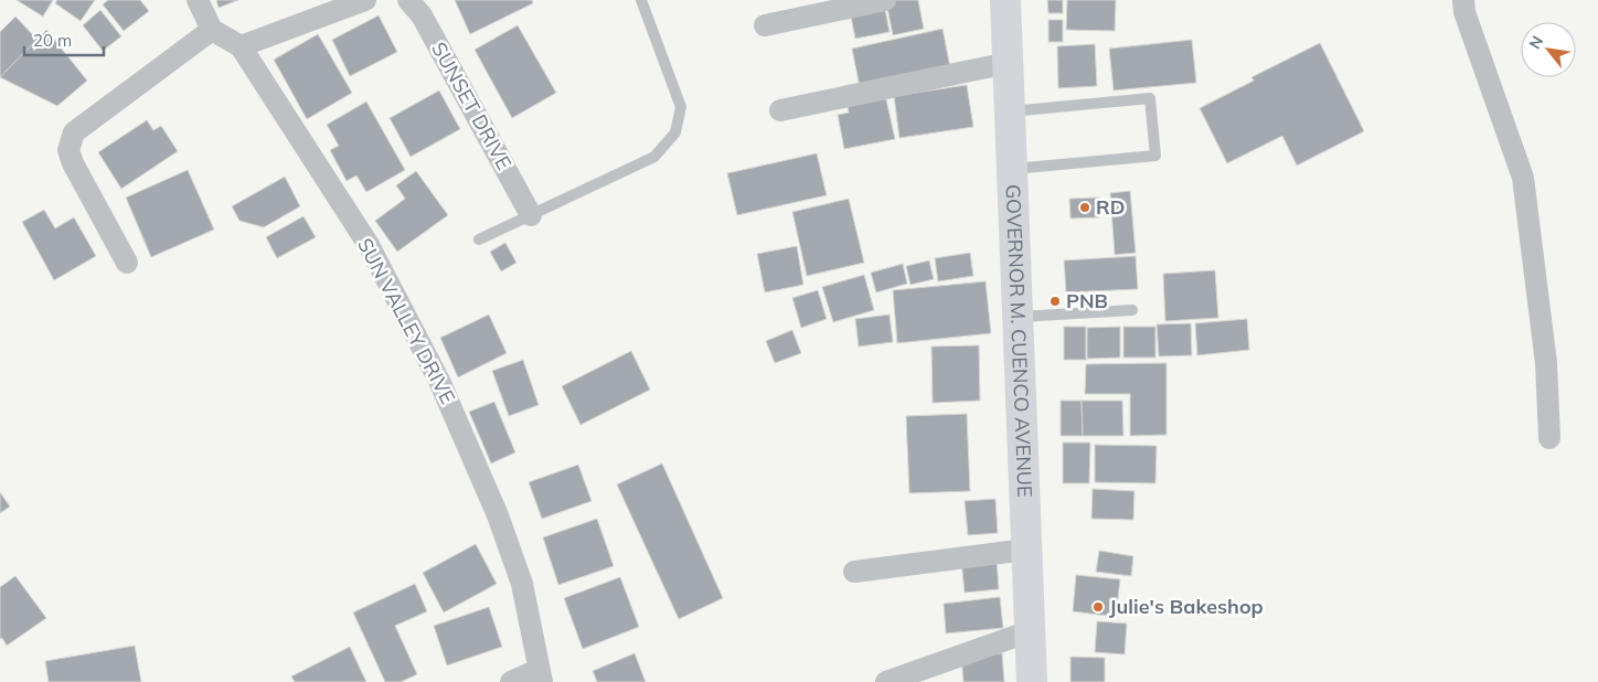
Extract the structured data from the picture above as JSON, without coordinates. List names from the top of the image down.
{
  "streets": {
    "main road": ["GOVERNOR M. CUENCO AVENUE"],
    "street": ["SUNSET DRIVE", "SUN VALLEY DRIVE"]
  },
  "places": ["RD", "PNB", "Julie's Bakeshop"],
  "scale_bar": "20 m",
  "north": "top left"
}
